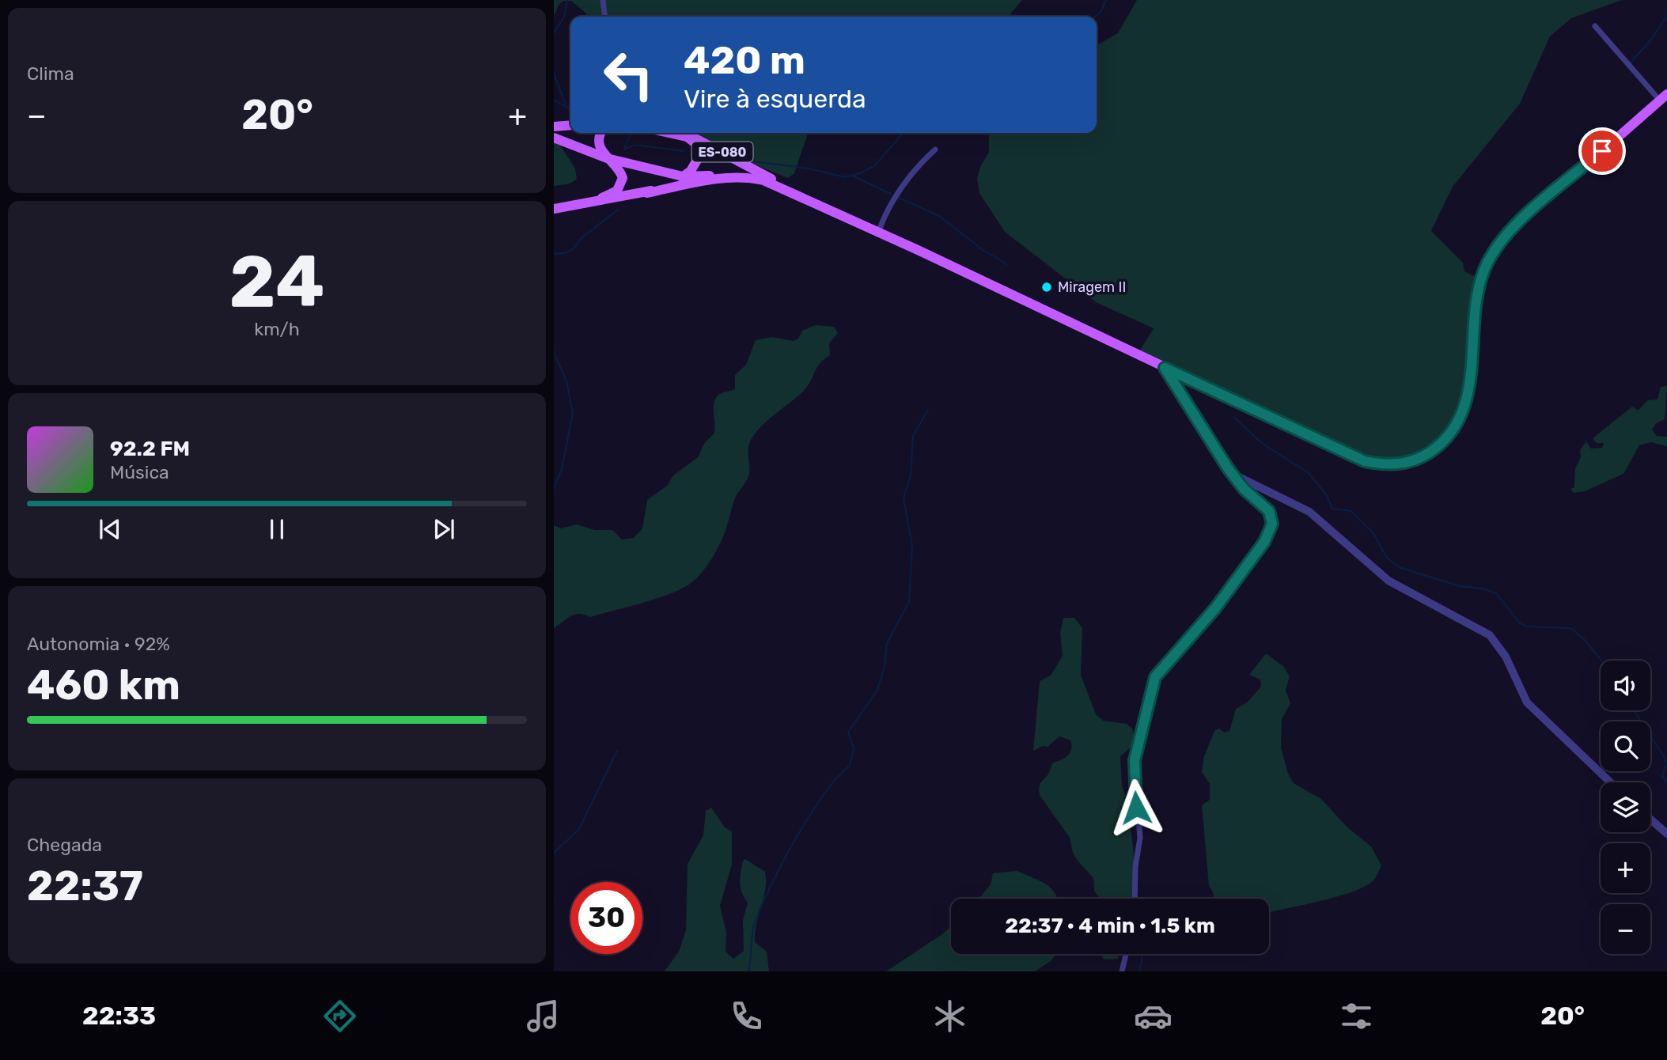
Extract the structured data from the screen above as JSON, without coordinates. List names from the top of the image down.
{
  "streets": {
    "main road": ["ES-080"]
  },
  "places": ["Miragem II"],
  "page": {
    "tile": [
      "Clima",
      ["24", "km/h"],
      ["Autonomia · 92%", "460 km"],
      ["Chegada", "22:37"]
    ],
    "turn": ["420 m", "Vire à esquerda"],
    "heat": ["−", "20°", "+"],
    "song": ["92.2 FM", "Música"],
    "map_buttons": ["+", "−"],
    "limit": "30",
    "trip": "22:37 · 4 min · 1.5 km",
    "tabs": ["22:33", "20°"]
  }
}
